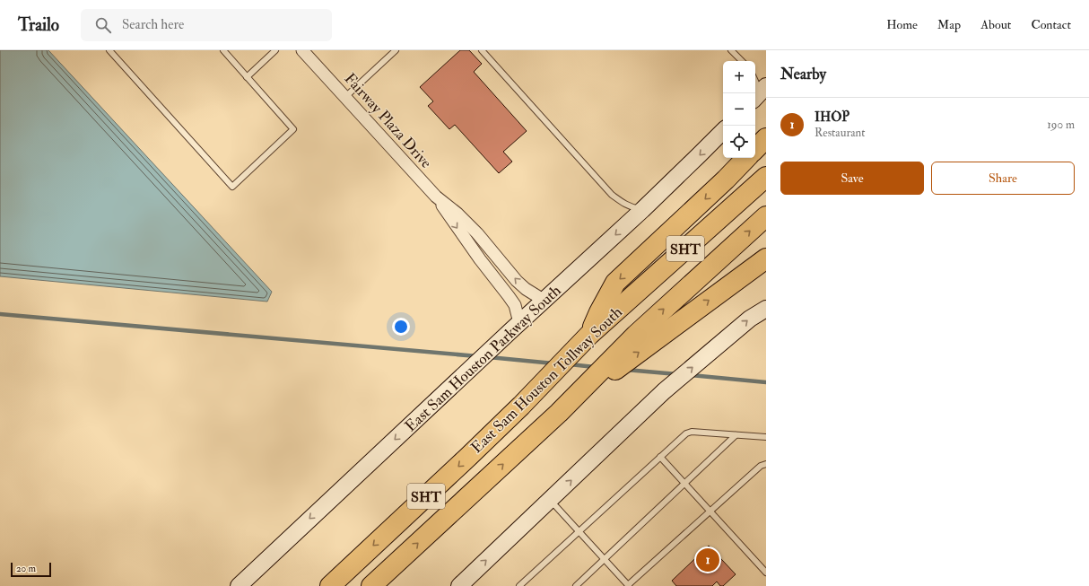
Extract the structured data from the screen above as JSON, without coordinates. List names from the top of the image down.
{
  "streets": {
    "highway": ["SHT", "East Sam Houston Tollway South"],
    "main road": ["East Sam Houston Parkway South"],
    "street": ["Fairway Plaza Drive"]
  },
  "crossings": [
    ["Fairway Plaza Drive", "East Sam Houston Parkway South"]
  ],
  "one_way": ["East Sam Houston Parkway South"],
  "scale_bar": "20 m",
  "page": {
    "header": "Trailo",
    "search": "Search here",
    "nav": [
      "Home",
      "Map",
      "About",
      "Contact"
    ],
    "heading": "Nearby",
    "map_buttons": ["+", "−"],
    "list": [
      {
        "mark": "1",
        "name": "IHOP",
        "note": "Restaurant",
        "value": "190 m"
      }
    ],
    "buttons": ["Save", "Share"],
    "pins": "1",
    "scale": "20 m"
  }
}
